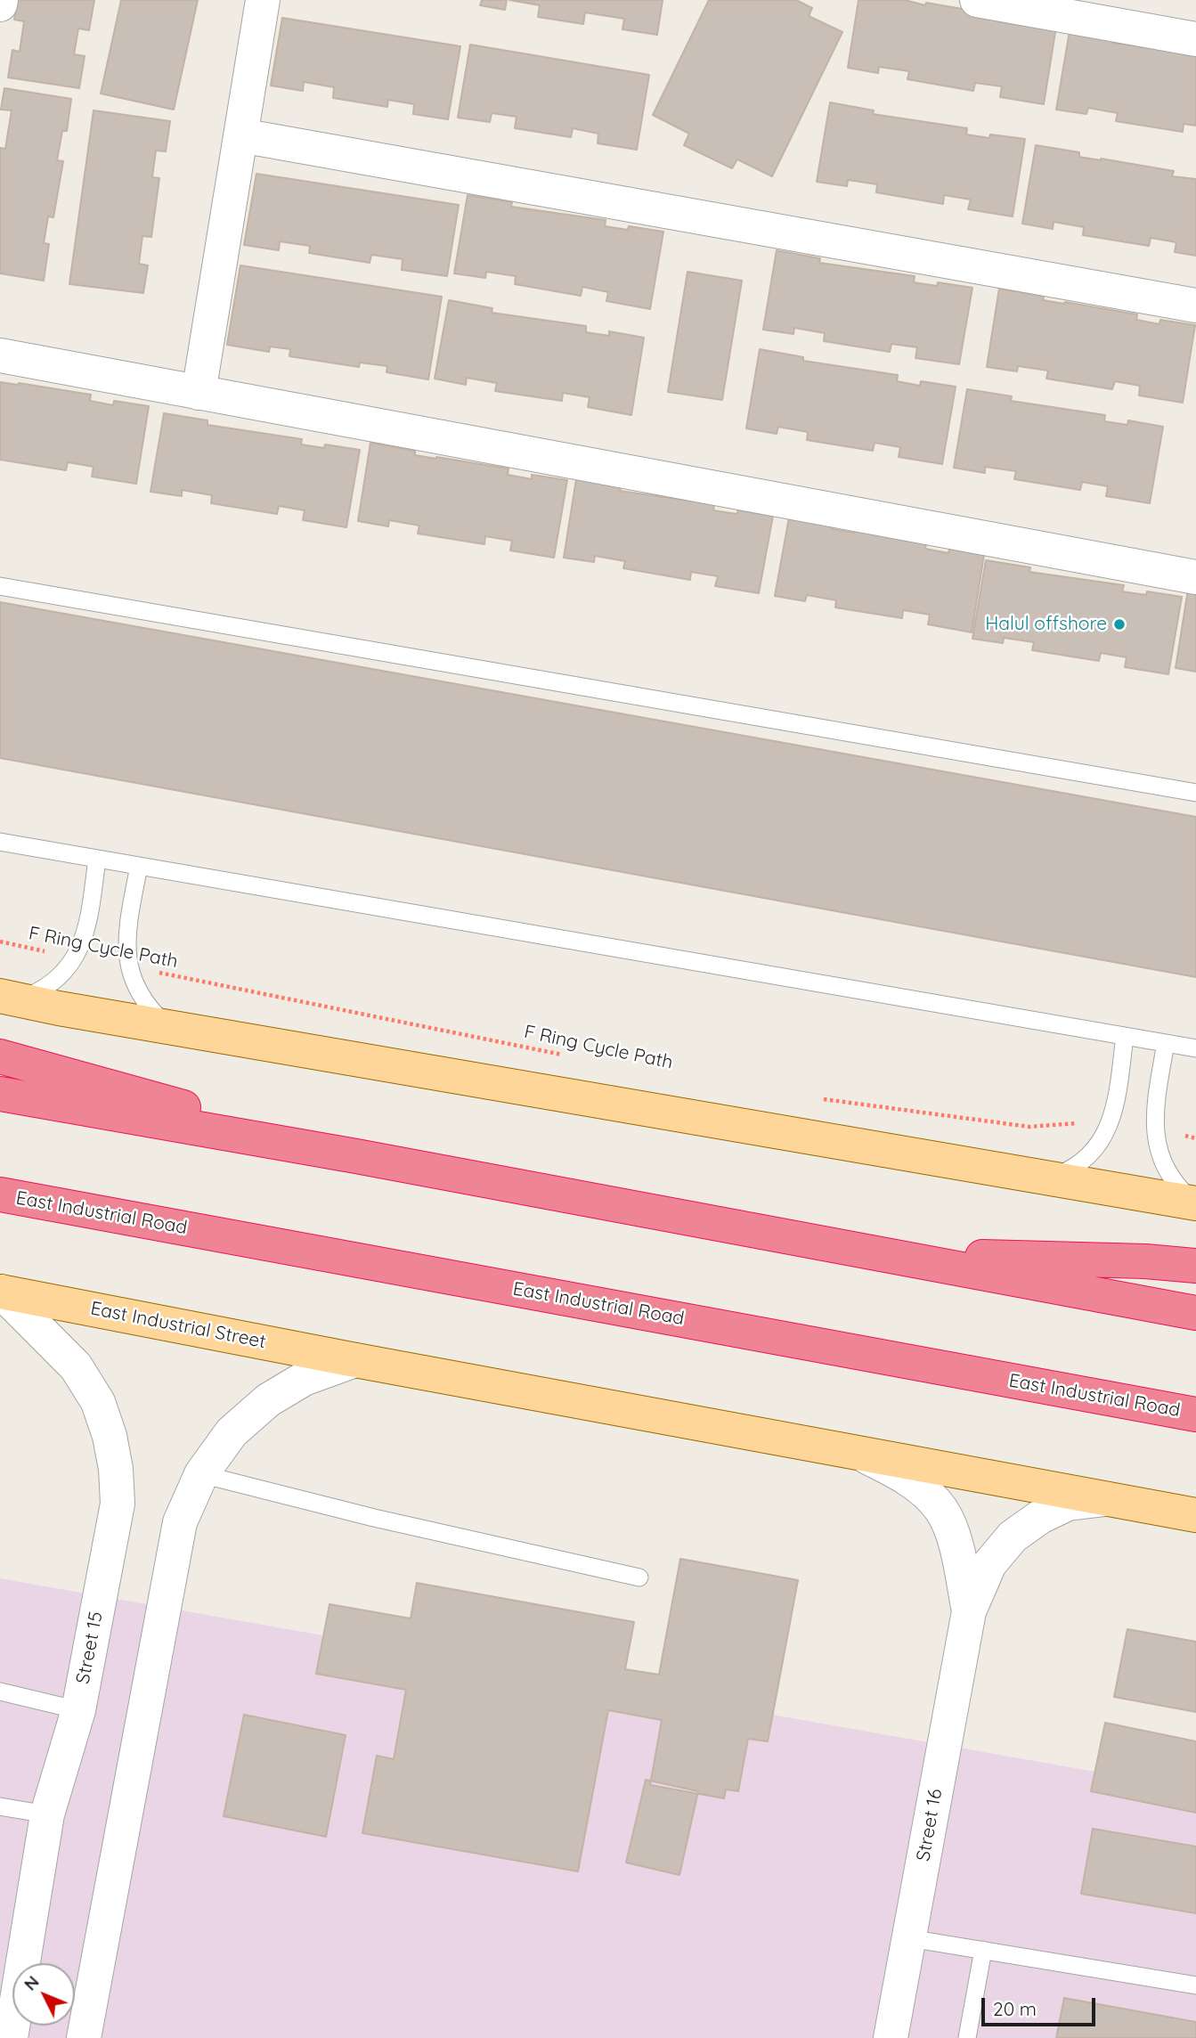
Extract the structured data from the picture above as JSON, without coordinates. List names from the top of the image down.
{
  "streets": {
    "highway": ["East Industrial Road"],
    "main road": ["East Industrial Street"],
    "street": ["Street 15", "Street 16"],
    "path": ["F Ring Cycle Path"]
  },
  "crossings": [
    ["East Industrial Street", "Street 15"]
  ],
  "places": ["Halul offshore"],
  "scale_bar": "20 m",
  "north": "top left"
}
